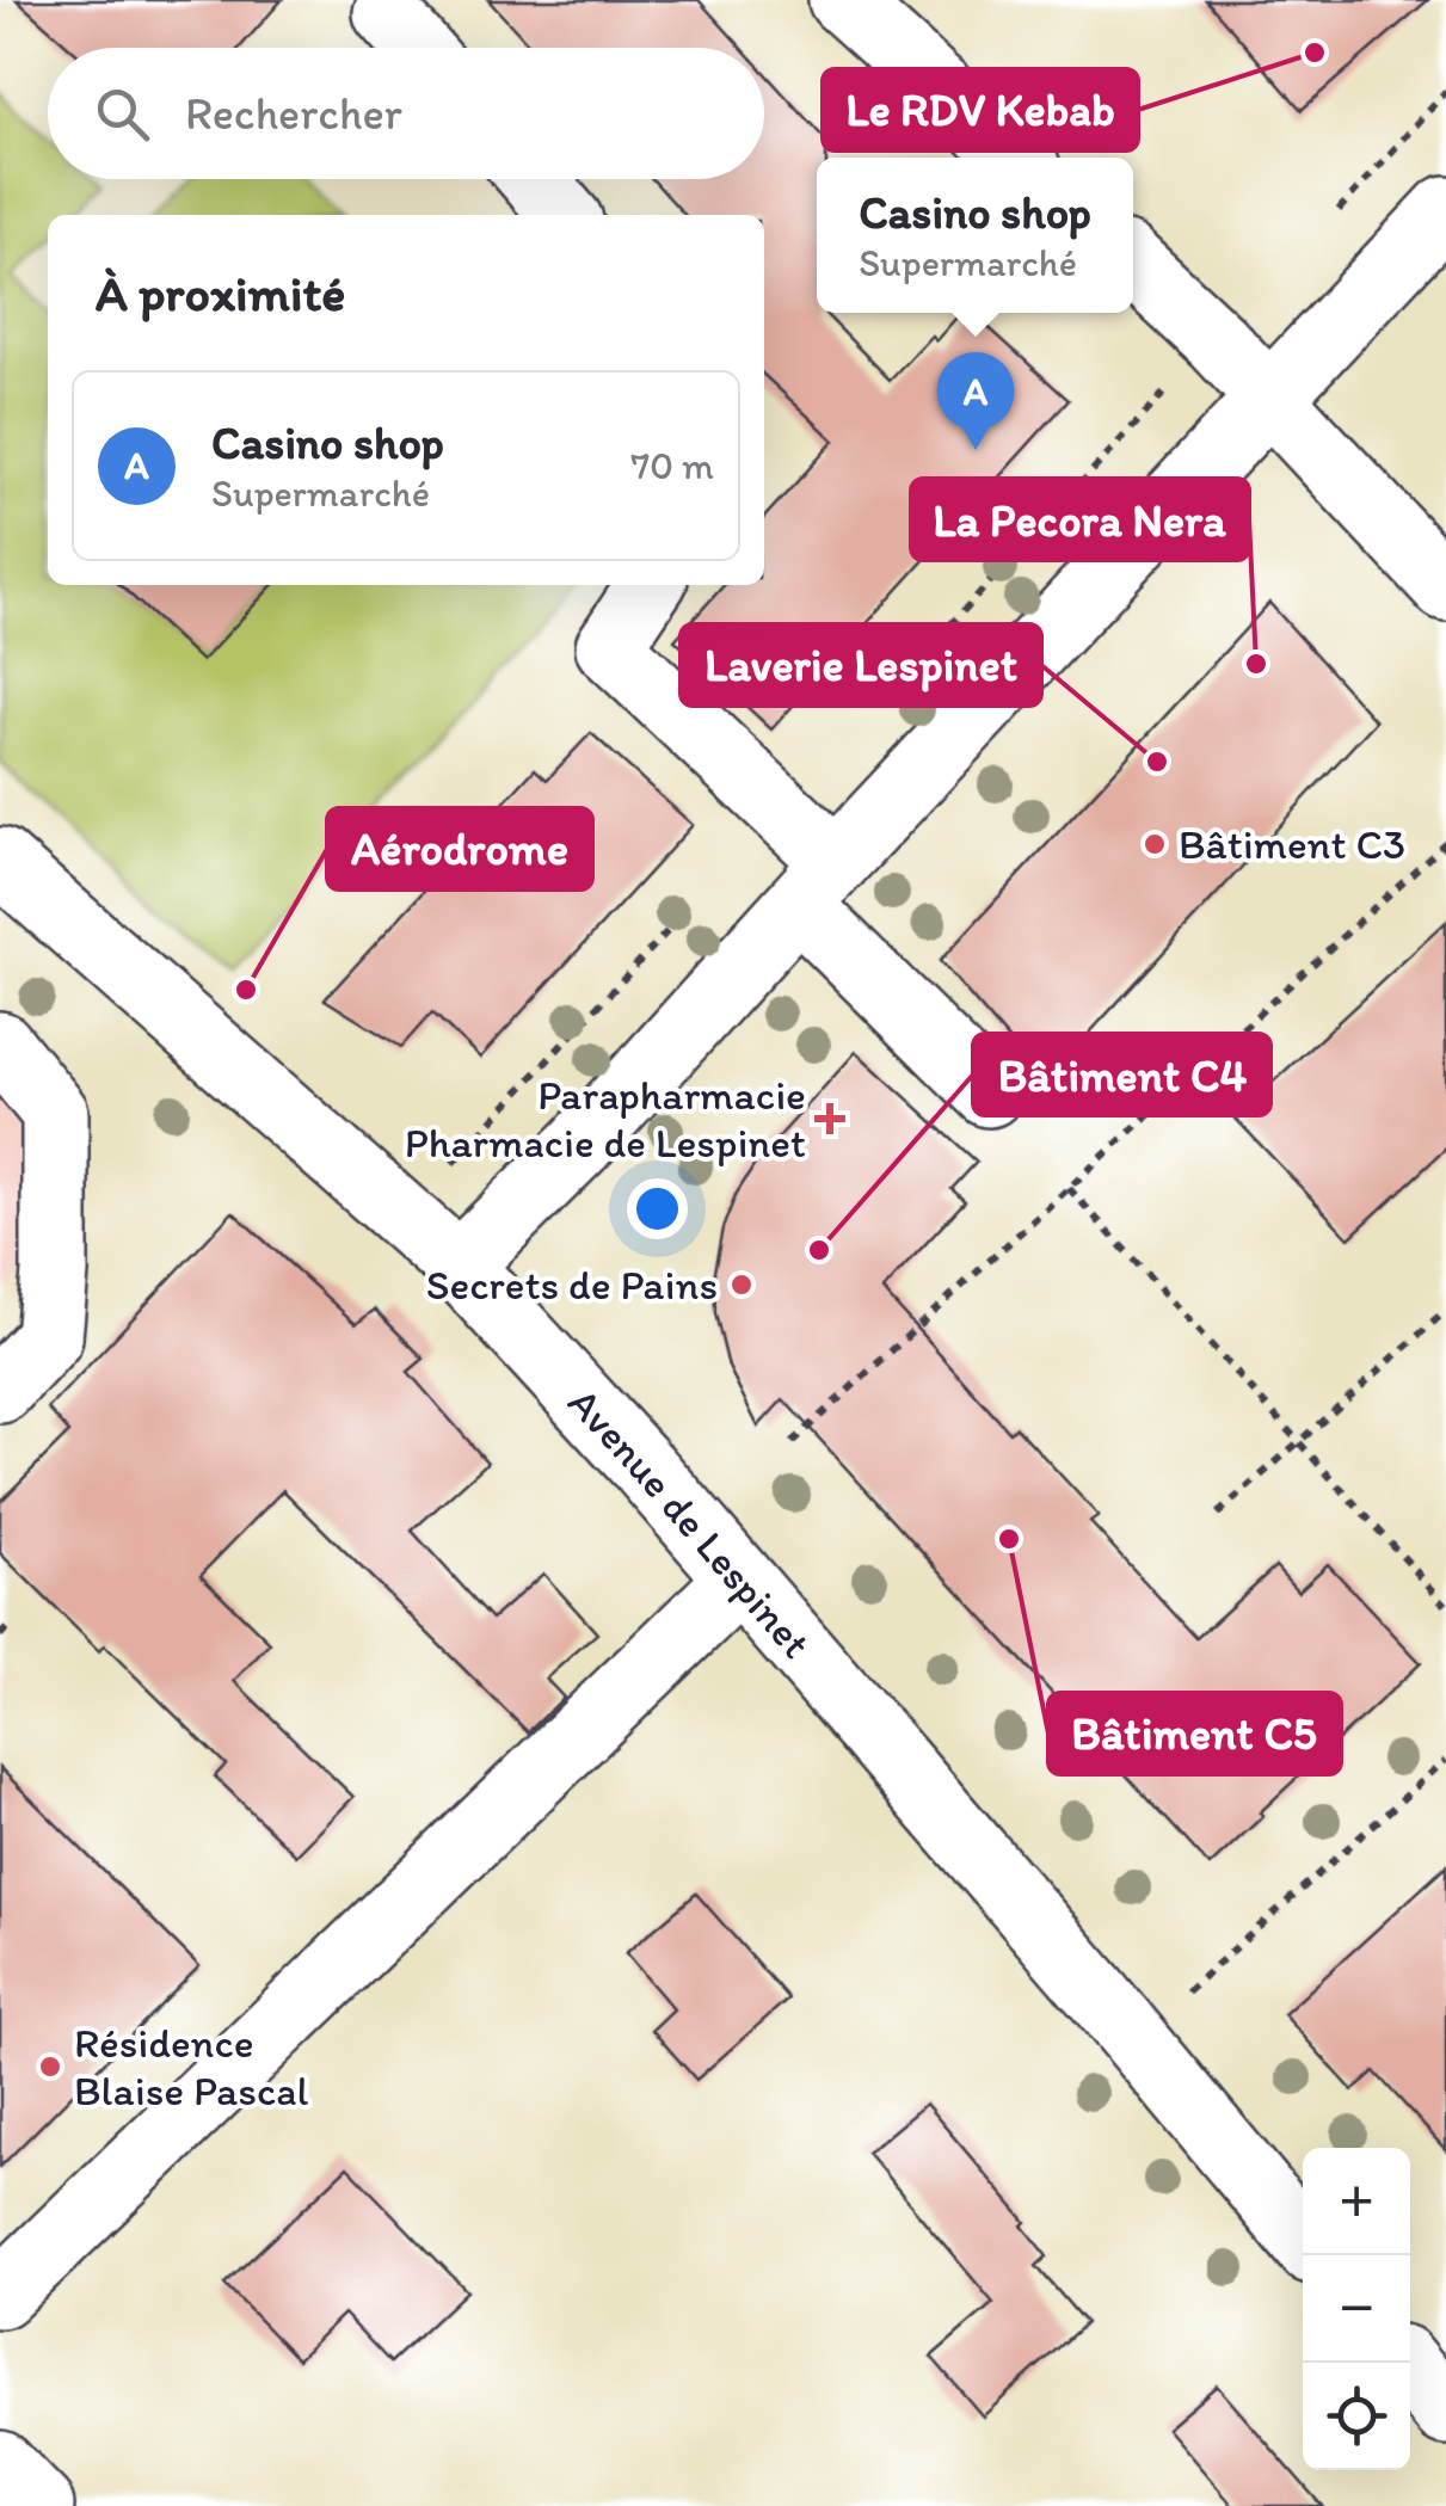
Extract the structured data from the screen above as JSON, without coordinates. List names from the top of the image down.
{
  "streets": {
    "street": ["Avenue de Lespinet"]
  },
  "places": {
    "other": [
      "Le RDV Kebab",
      "La Pecora Nera",
      "Laverie Lespinet",
      "Bâtiment C3",
      "Aérodrome",
      "Bâtiment C4",
      "Secrets de Pains",
      "Bâtiment C5",
      "Résidence Blaise Pascal"
    ],
    "health": ["Parapharmacie Pharmacie de Lespinet"]
  },
  "page": {
    "search": "Rechercher",
    "popup": ["Casino shop", "Supermarché"],
    "heading": "À proximité",
    "pins": "A",
    "list": [
      {
        "mark": "A",
        "name": "Casino shop",
        "note": "Supermarché",
        "value": "70 m"
      }
    ],
    "map_buttons": ["+", "−"]
  }
}
